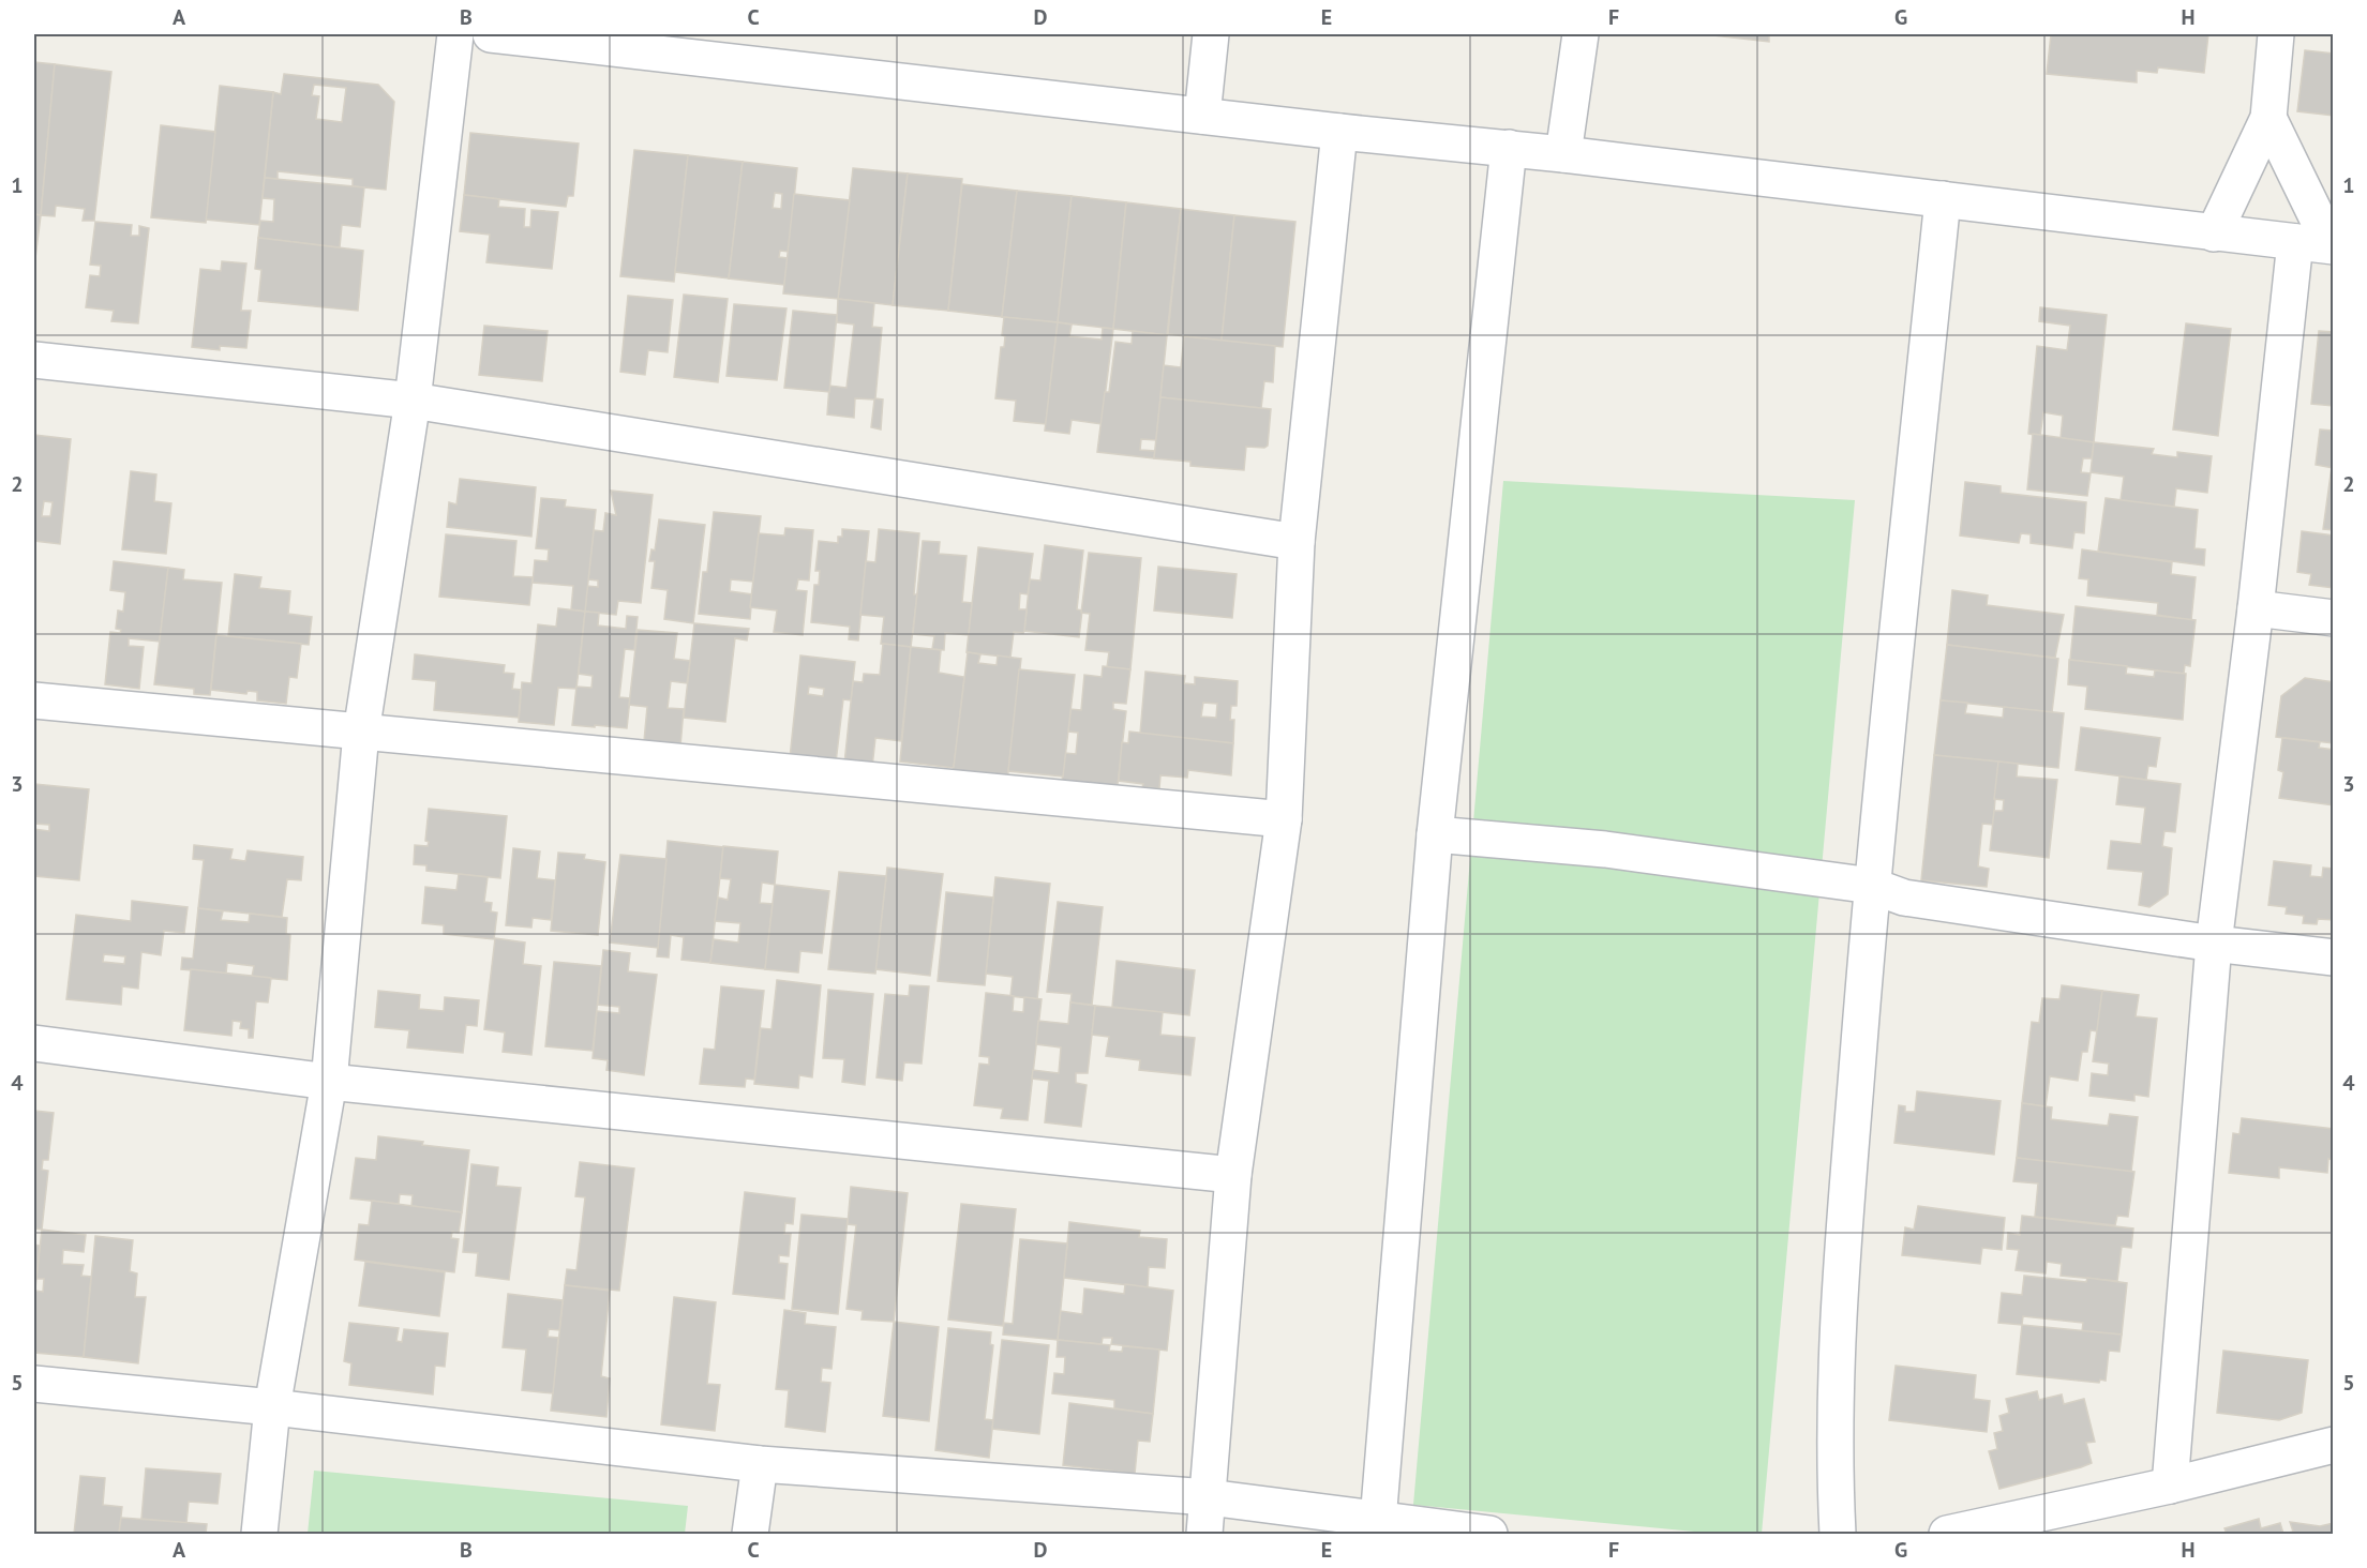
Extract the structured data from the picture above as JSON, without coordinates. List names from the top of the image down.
{
  "grid": {
    "columns": [
      "A",
      "B",
      "C",
      "D",
      "E",
      "F",
      "G",
      "H"
    ],
    "rows": [
      "1",
      "2",
      "3",
      "4",
      "5"
    ]
  }
}
